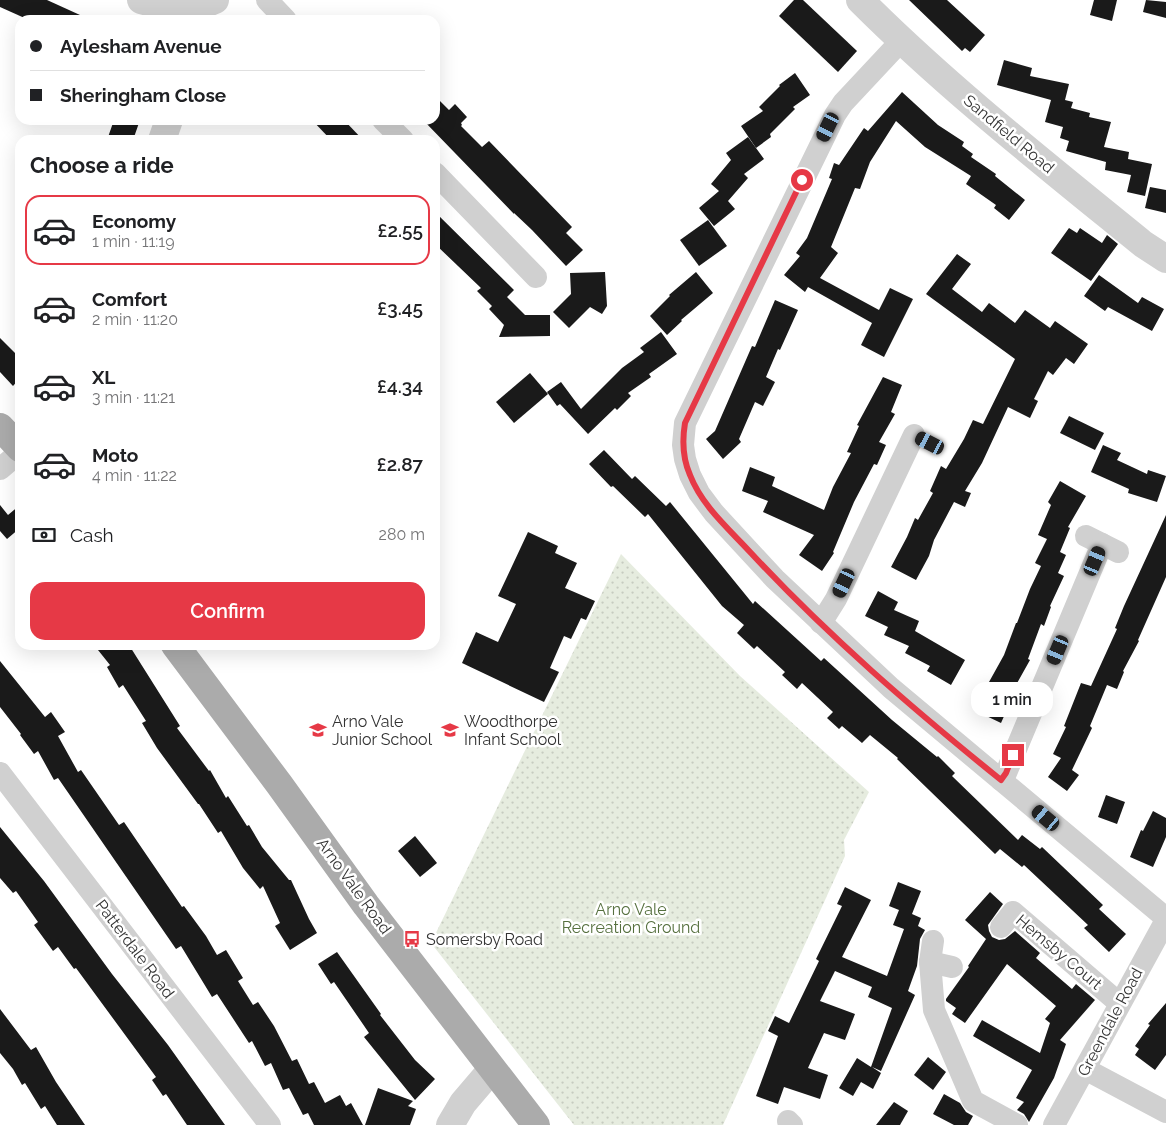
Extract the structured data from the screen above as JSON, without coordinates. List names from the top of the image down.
{
  "streets": {
    "main road": ["Arno Vale Road"],
    "street": [
      "Sandfield Road",
      "Patterdale Road",
      "Hemsby Court",
      "Greendale Road"
    ]
  },
  "crossings": [
    ["Hemsby Court", "Greendale Road"]
  ],
  "parks": ["Arno Vale Recreation Ground"],
  "places": {
    "school or university": ["Arno Vale Junior School", "Woodthorpe Infant School"],
    "bus stop": ["Somersby Road"]
  },
  "page": {
    "banner": ["Aylesham Avenue", "Sheringham Close"],
    "heading": "Choose a ride",
    "list": [
      {
        "name": "Economy",
        "note": "1 min · 11:19",
        "value": "£2.55"
      },
      {
        "name": "Comfort",
        "note": "2 min · 11:20",
        "value": "£3.45"
      },
      {
        "name": "XL",
        "note": "3 min · 11:21",
        "value": "£4.34"
      },
      {
        "name": "Moto",
        "note": "4 min · 11:22",
        "value": "£2.87"
      }
    ],
    "pay": ["Cash", "280 m"],
    "buttons": "Confirm",
    "bubble": "1 min"
  }
}
